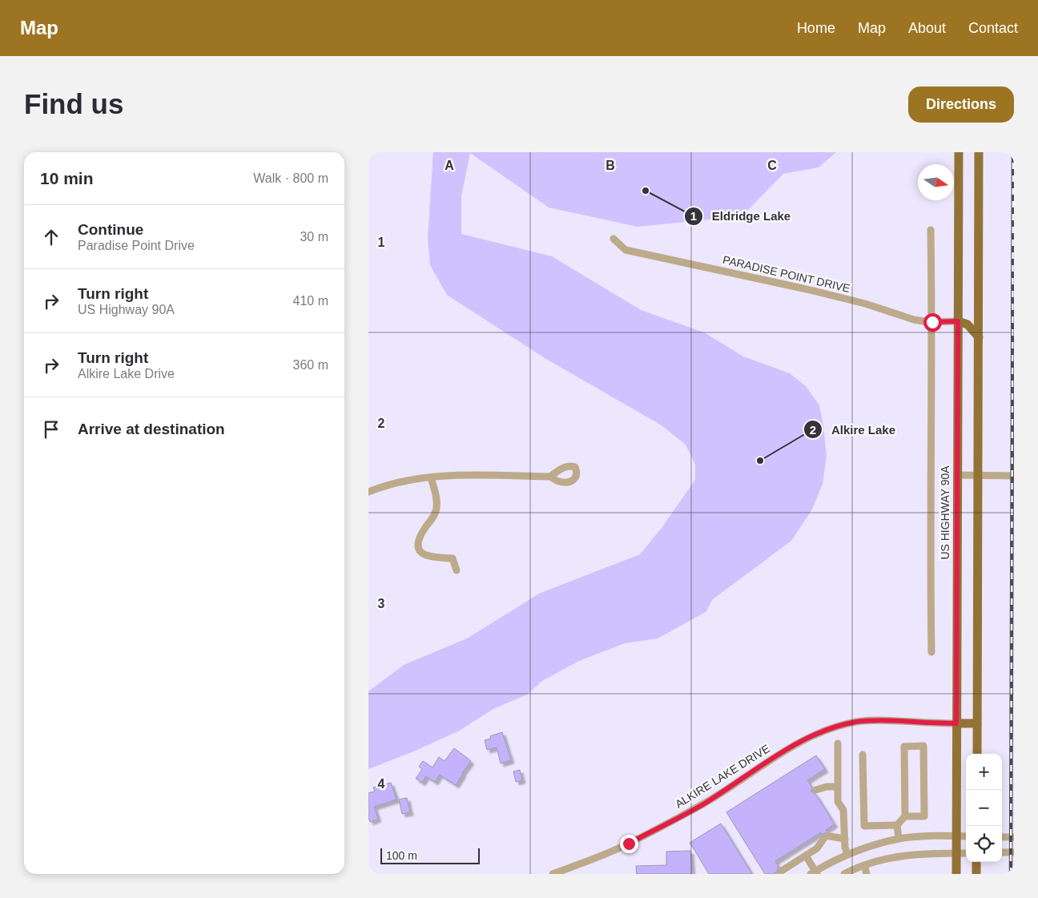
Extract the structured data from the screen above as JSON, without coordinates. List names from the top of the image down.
{
  "streets": {
    "main road": ["US HIGHWAY 90A"],
    "street": ["PARADISE POINT DRIVE", "ALKIRE LAKE DRIVE"]
  },
  "crossings": [
    ["PARADISE POINT DRIVE", "US HIGHWAY 90A"],
    ["US HIGHWAY 90A", "ALKIRE LAKE DRIVE"]
  ],
  "places": ["Eldridge Lake", "Alkire Lake"],
  "scale_bar": "100 m",
  "north": "right",
  "page": {
    "header": "Map",
    "nav": [
      "Home",
      "Map",
      "About",
      "Contact"
    ],
    "buttons": "Directions",
    "title": "Find us",
    "heading": ["10 min", "Walk · 800 m"],
    "list": [
      ["Continue", "Paradise Point Drive", "30 m"],
      ["Turn right", "US Highway 90A", "410 m"],
      ["Turn right", "Alkire Lake Drive", "360 m"],
      "Arrive at destination"
    ],
    "map_buttons": ["+", "−"],
    "scale": "100 m"
  },
  "grid": {
    "columns": ["A", "B", "C"],
    "rows": [
      "1",
      "2",
      "3",
      "4"
    ]
  }
}
